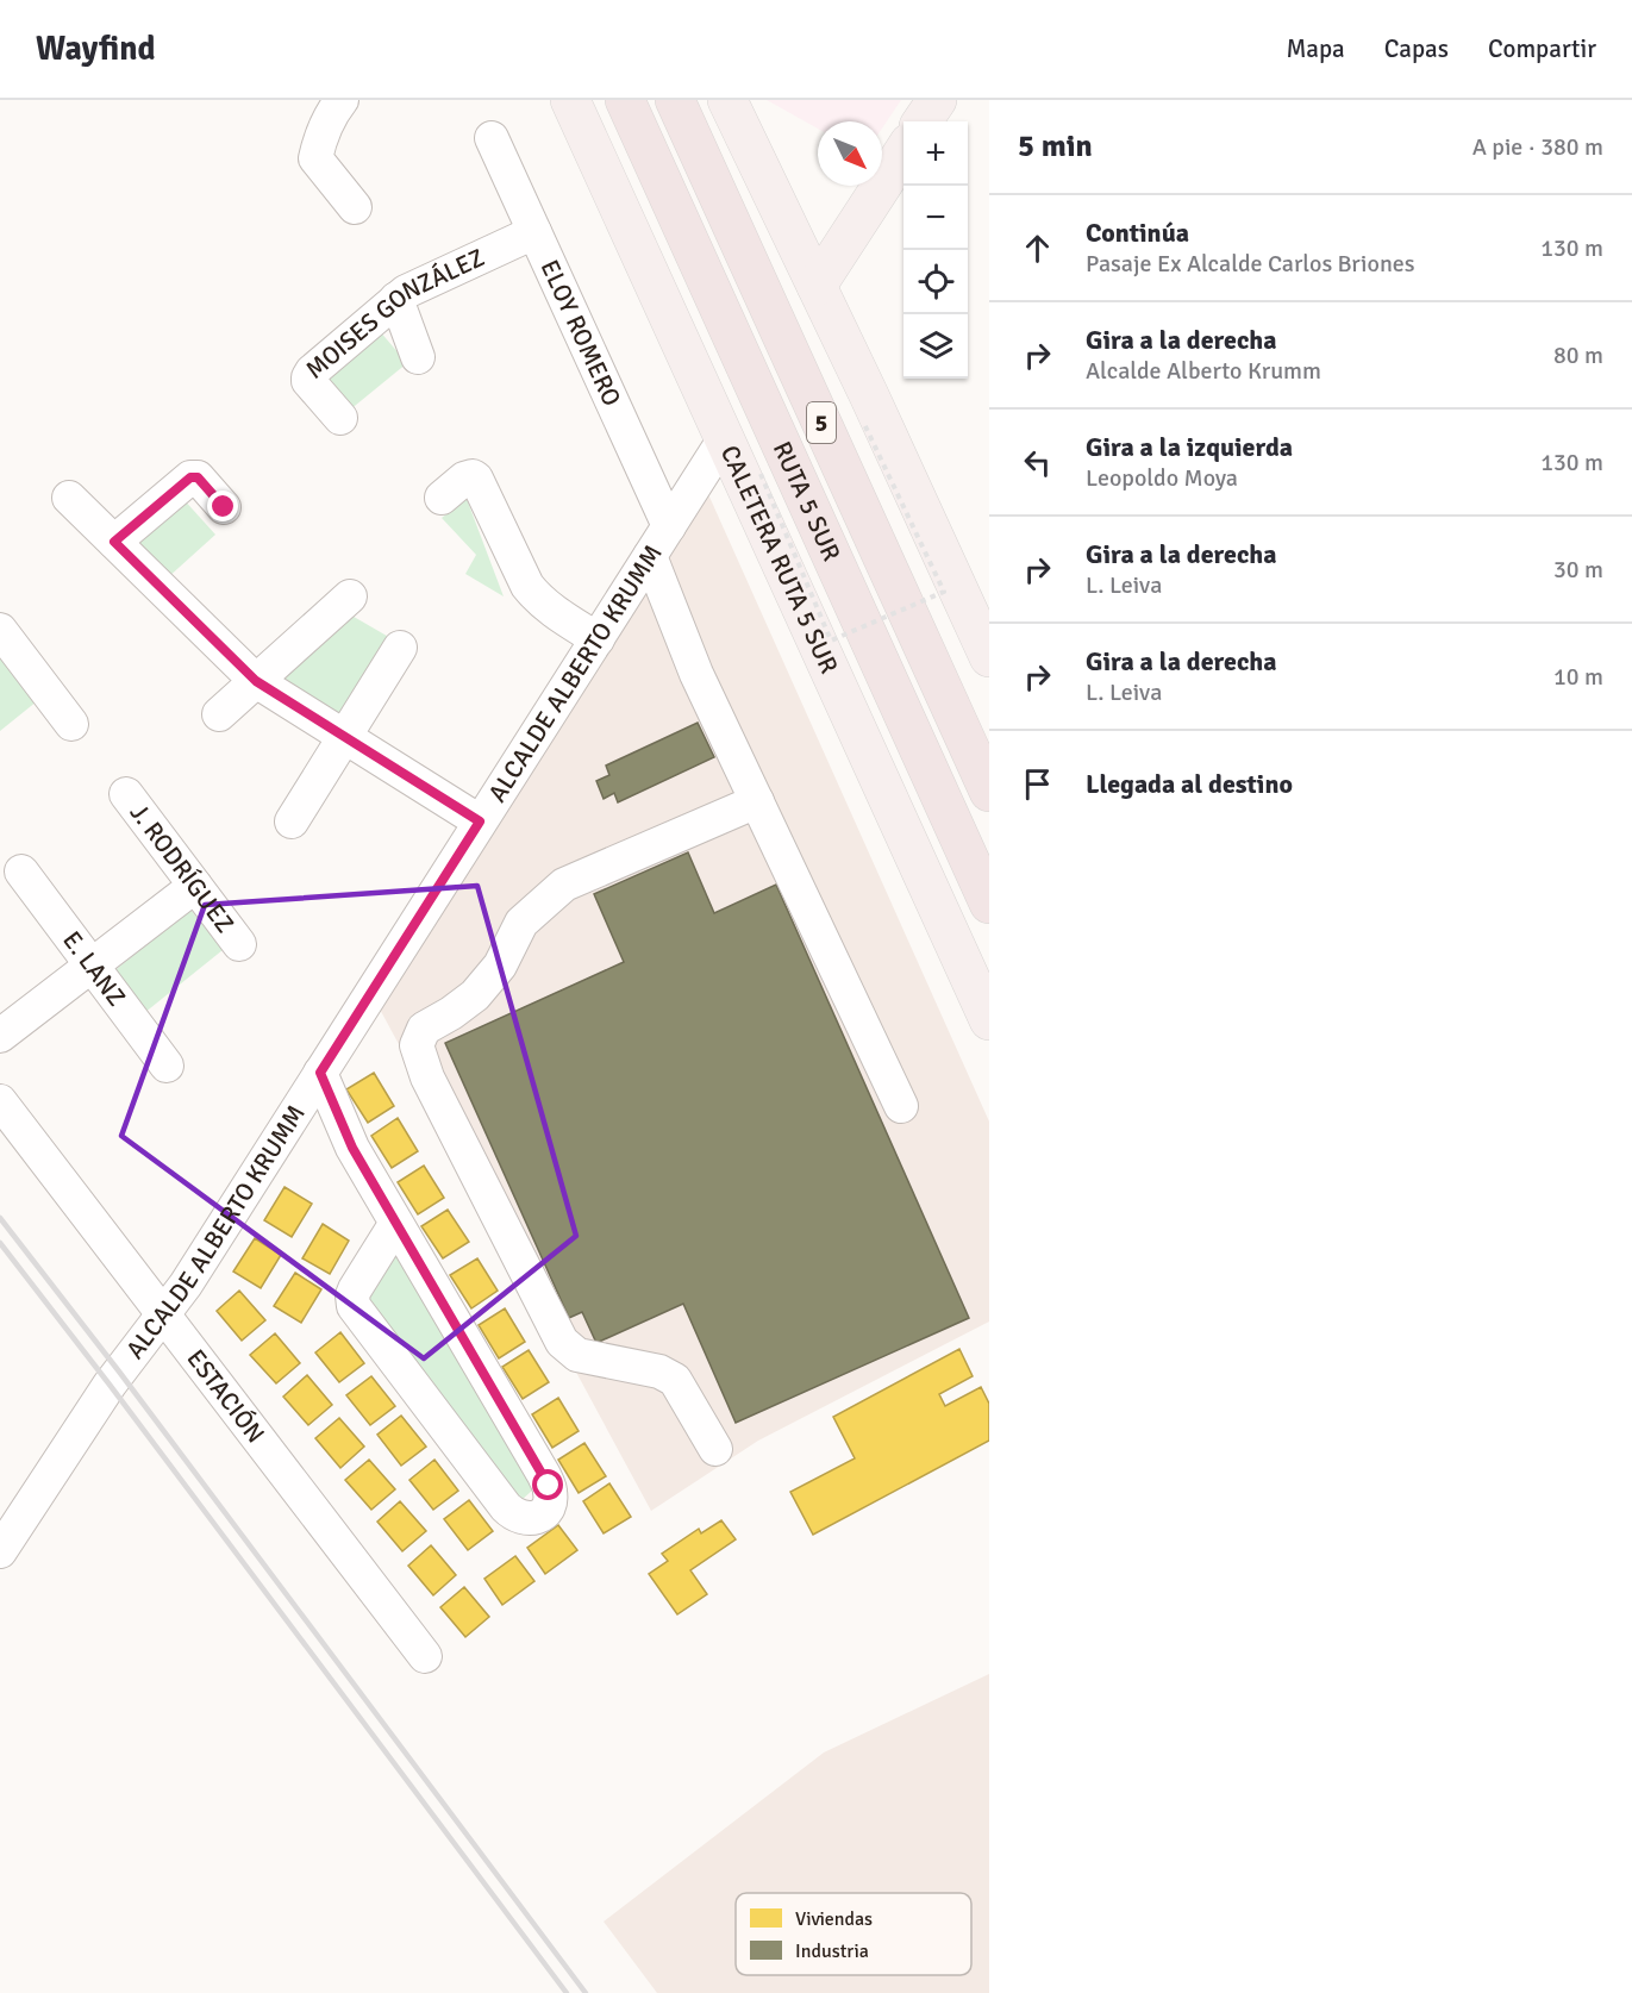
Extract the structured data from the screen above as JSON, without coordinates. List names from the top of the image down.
{
  "streets": {
    "highway": ["5", "RUTA 5 SUR"],
    "main road": ["CALETERA RUTA 5 SUR"],
    "street": [
      "MOISES GONZÁLEZ",
      "ELOY ROMERO",
      "ALCALDE ALBERTO KRUMM",
      "J. RODRÍGUEZ",
      "E. LANZ",
      "ESTACIÓN"
    ]
  },
  "crossings": [
    ["MOISES GONZÁLEZ", "ELOY ROMERO"],
    ["ELOY ROMERO", "ALCALDE ALBERTO KRUMM"],
    ["CALETERA RUTA 5 SUR", "ALCALDE ALBERTO KRUMM"],
    ["ALCALDE ALBERTO KRUMM", "ESTACIÓN"]
  ],
  "legend": ["Viviendas", "Industria"],
  "north": "bottom right",
  "page": {
    "header": "Wayfind",
    "nav": ["Mapa", "Capas", "Compartir"],
    "heading": ["5 min", "A pie · 380 m"],
    "map_buttons": ["+", "−"],
    "list": [
      ["Continúa", "Pasaje Ex Alcalde Carlos Briones", "130 m"],
      ["Gira a la derecha", "Alcalde Alberto Krumm", "80 m"],
      ["Gira a la izquierda", "Leopoldo Moya", "130 m"],
      ["Gira a la derecha", "L. Leiva", "30 m"],
      ["Gira a la derecha", "L. Leiva", "10 m"],
      "Llegada al destino"
    ]
  }
}
